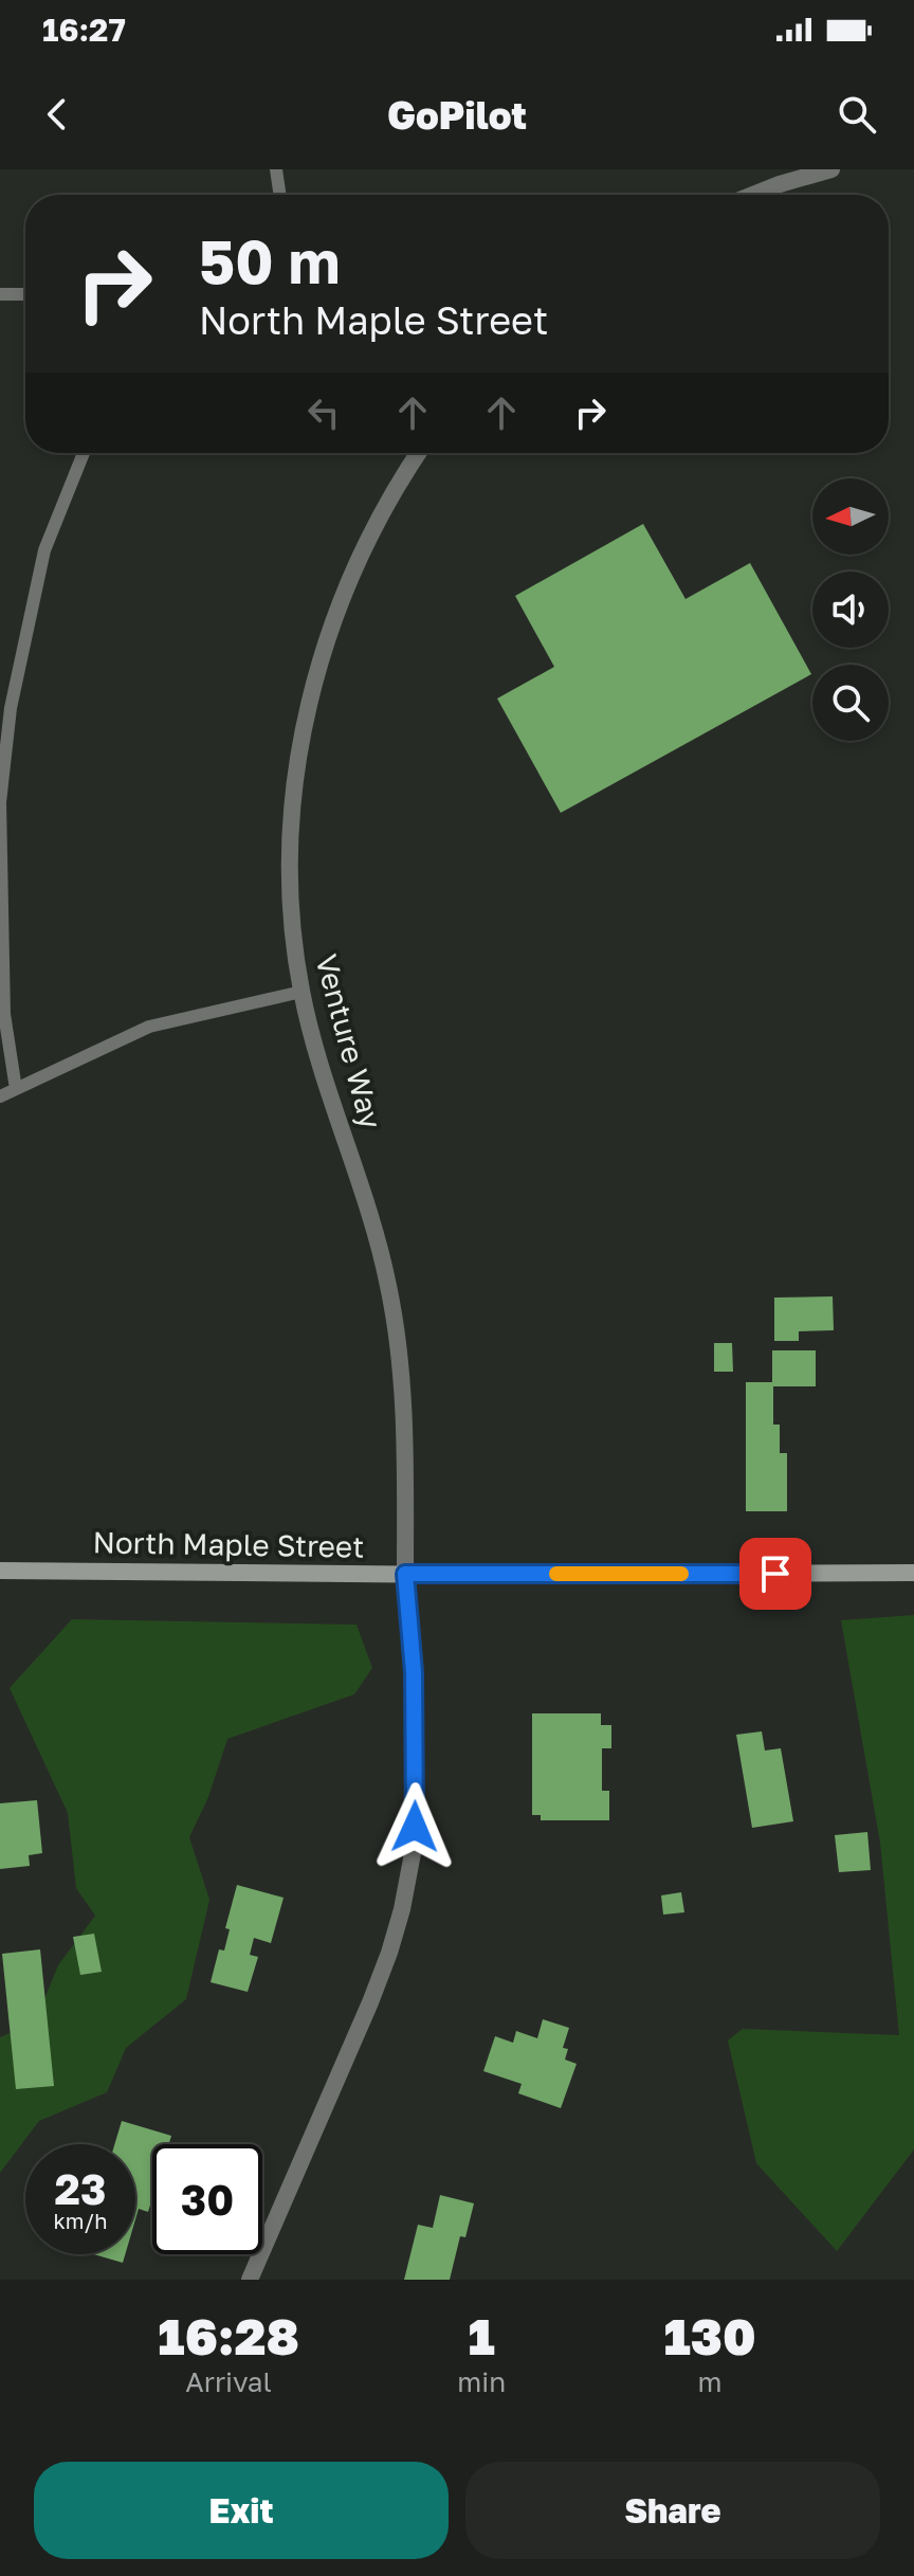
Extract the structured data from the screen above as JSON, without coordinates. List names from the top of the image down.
{
  "streets": {
    "main road": ["North Maple Street"],
    "street": ["Venture Way"]
  },
  "crossings": [
    ["Venture Way", "North Maple Street"]
  ],
  "north": "left",
  "page": {
    "status": "16:27",
    "header": "GoPilot",
    "turn": ["50 m", "North Maple Street"],
    "speed": "23 km/h",
    "limit": "30",
    "eta": [
      "16:28",
      "Arrival",
      "1",
      "min",
      "130",
      "m"
    ],
    "buttons": ["Exit", "Share"]
  }
}
